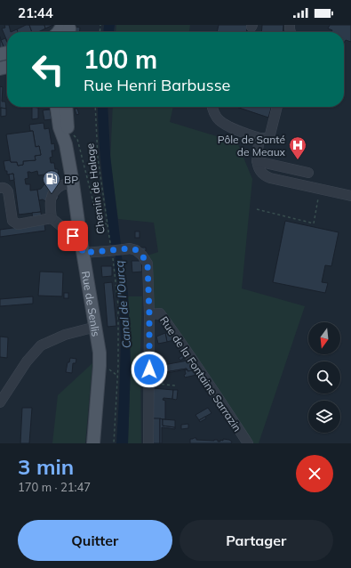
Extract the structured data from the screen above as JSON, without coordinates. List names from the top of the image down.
{
  "streets": {
    "main road": ["Rue de Senlis"],
    "street": ["Rue de la Fontaine Sarrazin"],
    "path": ["Chemin de Halage"]
  },
  "water": ["Canal de l'Ourcq"],
  "places": {
    "hospital": ["Pôle de Santé de Meaux"],
    "fuel station": ["BP"]
  },
  "north": "bottom",
  "page": {
    "status": "21:44",
    "turn": ["100 m", "Rue Henri Barbusse"],
    "heading": ["3 min", "170 m · 21:47"],
    "buttons": ["Quitter", "Partager"]
  }
}
